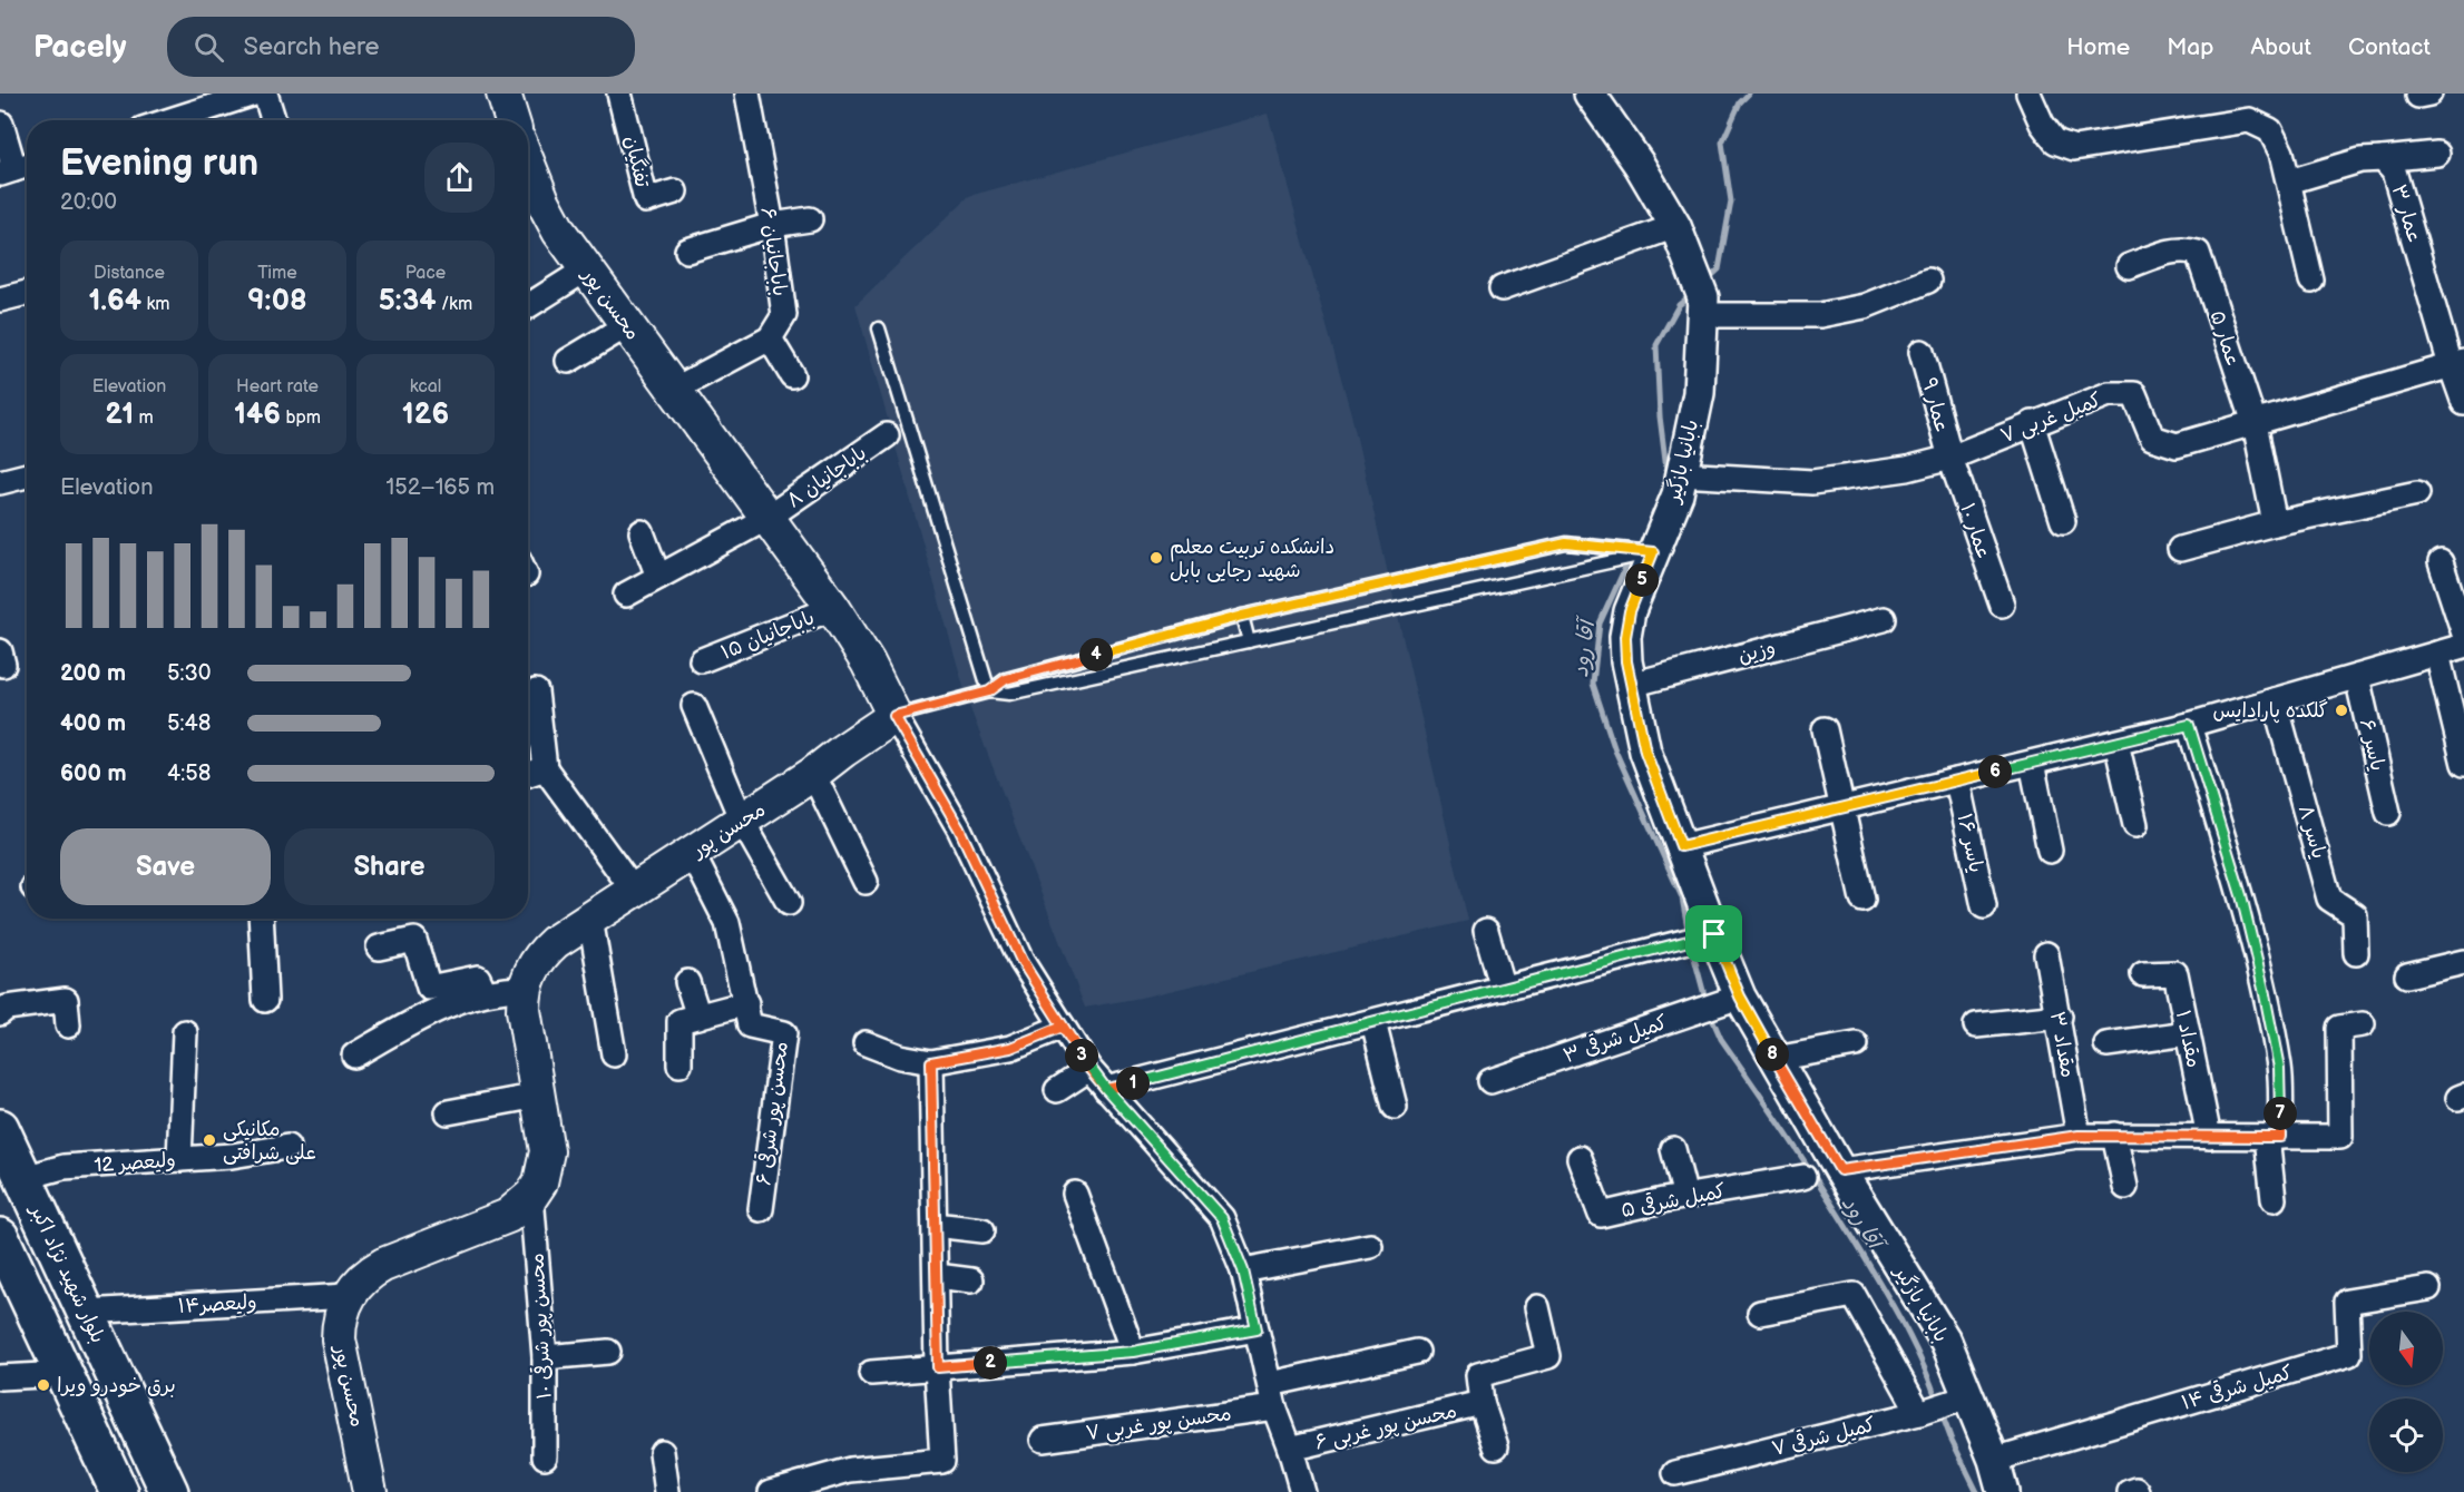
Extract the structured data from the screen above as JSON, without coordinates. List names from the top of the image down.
{
  "streets": {
    "main road": ["محسن پور", "بلوار شهید نژاد اکبر"],
    "street": [
      "تفنگیان",
      "عمار ۳",
      "باباجانیان ۶",
      "عمار ۵",
      "عمار ۹",
      "کمیل غربی ۷",
      "بابانیا بازگیر",
      "باباجانیان ۸",
      "عمار ۱۰",
      "باباجانیان ۱۵",
      "وزین",
      "یاسر ۶",
      "یاسر ۸",
      "یاسر ۱۶",
      "کمیل شرقی ۳",
      "مقداد ۱",
      "مقداد ۳",
      "محسن پور شرقی ۶",
      "ولیعصر 12",
      "کمیل شرقی ۵",
      "ولیعصر۱۴",
      "محسن پور شرقی ۱۰",
      "کمیل شرقی ۱۴",
      "محسن پور غربی ۷",
      "محسن پور غربی ۶",
      "کمیل شرقی ۷"
    ]
  },
  "crossings": [
    ["عمار ۳", "کمیل غربی ۷"],
    ["محسن پور", "باباجانیان ۸"],
    ["محسن پور", "باباجانیان ۱۵"],
    ["محسن پور", "محسن پور شرقی ۶"],
    ["محسن پور", "ولیعصر۱۴"],
    ["محسن پور", "محسن پور شرقی ۱۰"],
    ["عمار ۵", "کمیل غربی ۷"],
    ["عمار ۹", "کمیل غربی ۷"],
    ["عمار ۹", "عمار ۱۰"],
    ["کمیل غربی ۷", "بابانیا بازگیر"],
    ["کمیل غربی ۷", "عمار ۱۰"],
    ["بابانیا بازگیر", "وزین"],
    ["بابانیا بازگیر", "کمیل شرقی ۳"],
    ["بابانیا بازگیر", "کمیل شرقی ۱۴"],
    ["بابانیا بازگیر", "کمیل شرقی ۷"],
    ["ولیعصر 12", "بلوار شهید نژاد اکبر"],
    ["بلوار شهید نژاد اکبر", "ولیعصر۱۴"]
  ],
  "water": ["آقا رود"],
  "places": [
    "دانشکده تربیت معلم شهید رجایی بابل",
    "گلکده پارادایس",
    "مکانیکی علی شرافتی",
    "برق خودرو ویرا"
  ],
  "north": "bottom",
  "page": {
    "header": "Pacely",
    "search": "Search here",
    "nav": [
      "Home",
      "Map",
      "About",
      "Contact"
    ],
    "heading": ["Evening run", "20:00"],
    "stats": [
      ["Distance", "1.64 km"],
      ["Time", "9:08"],
      ["Pace", "5:34 /km"],
      ["Elevation", "21 m"],
      ["Heart rate", "146 bpm"],
      ["kcal", "126"]
    ],
    "chart": ["Elevation", "152–165 m"],
    "pins": [
      "5",
      "4",
      "6",
      "8",
      "3",
      "1",
      "7",
      "2"
    ],
    "list": [
      {
        "name": "200 m",
        "note": "5:30"
      },
      {
        "name": "400 m",
        "note": "5:48"
      },
      {
        "name": "600 m",
        "note": "4:58"
      }
    ],
    "buttons": ["Save", "Share"]
  }
}
